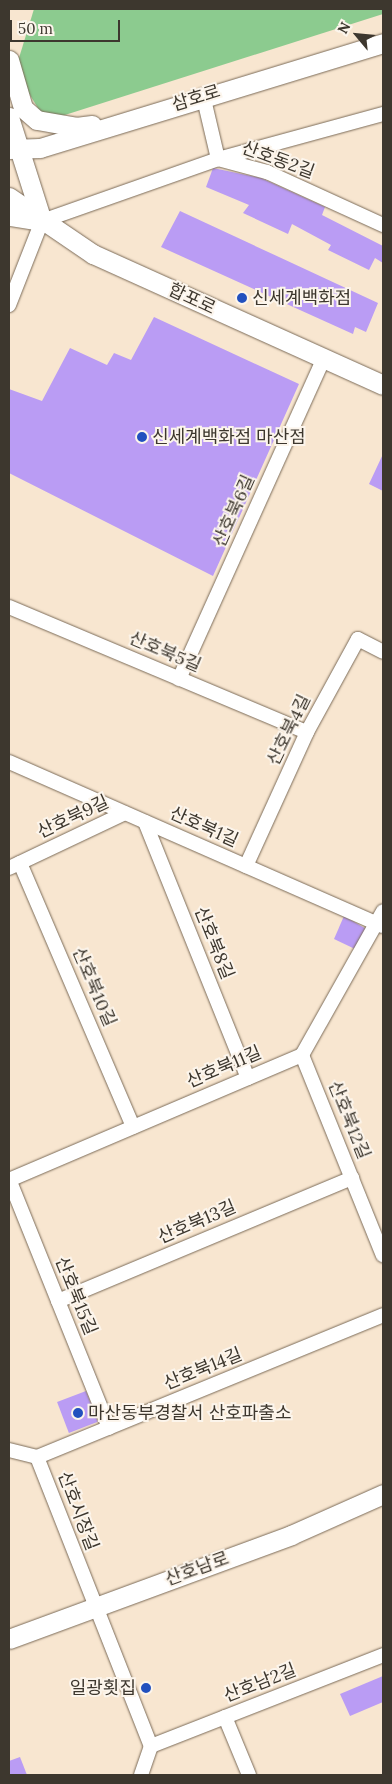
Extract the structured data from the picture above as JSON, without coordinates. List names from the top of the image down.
{
  "streets": {
    "main road": ["삼호로", "합포로", "산호남로"],
    "street": [
      "산호동2길",
      "산호북6길",
      "산호북5길",
      "산호북4길",
      "산호북9길",
      "산호북1길",
      "산호북8길",
      "산호북10길",
      "산호북11길",
      "산호북12길",
      "산호북13길",
      "산호북15길",
      "산호북14길",
      "산호시장길",
      "산호남2길"
    ]
  },
  "crossings": [
    ["삼호로", "산호동2길"],
    ["합포로", "산호북6길"],
    ["산호북6길", "산호북5길"],
    ["산호북5길", "산호북4길"],
    ["산호북4길", "산호북1길"],
    ["산호북9길", "산호북1길"],
    ["산호북9길", "산호북10길"],
    ["산호북1길", "산호북8길"],
    ["산호북8길", "산호북11길"],
    ["산호북10길", "산호북11길"],
    ["산호북11길", "산호북12길"],
    ["산호북11길", "산호북15길"],
    ["산호북12길", "산호북13길"],
    ["산호북13길", "산호북15길"],
    ["산호북15길", "산호북14길"],
    ["산호북14길", "산호시장길"],
    ["산호시장길", "산호남로"]
  ],
  "places": [
    "신세계백화점",
    "신세계백화점 마산점",
    "마산동부경찰서 산호파출소",
    "일광횟집"
  ],
  "scale_bar": "50 m",
  "north": "top left"
}
